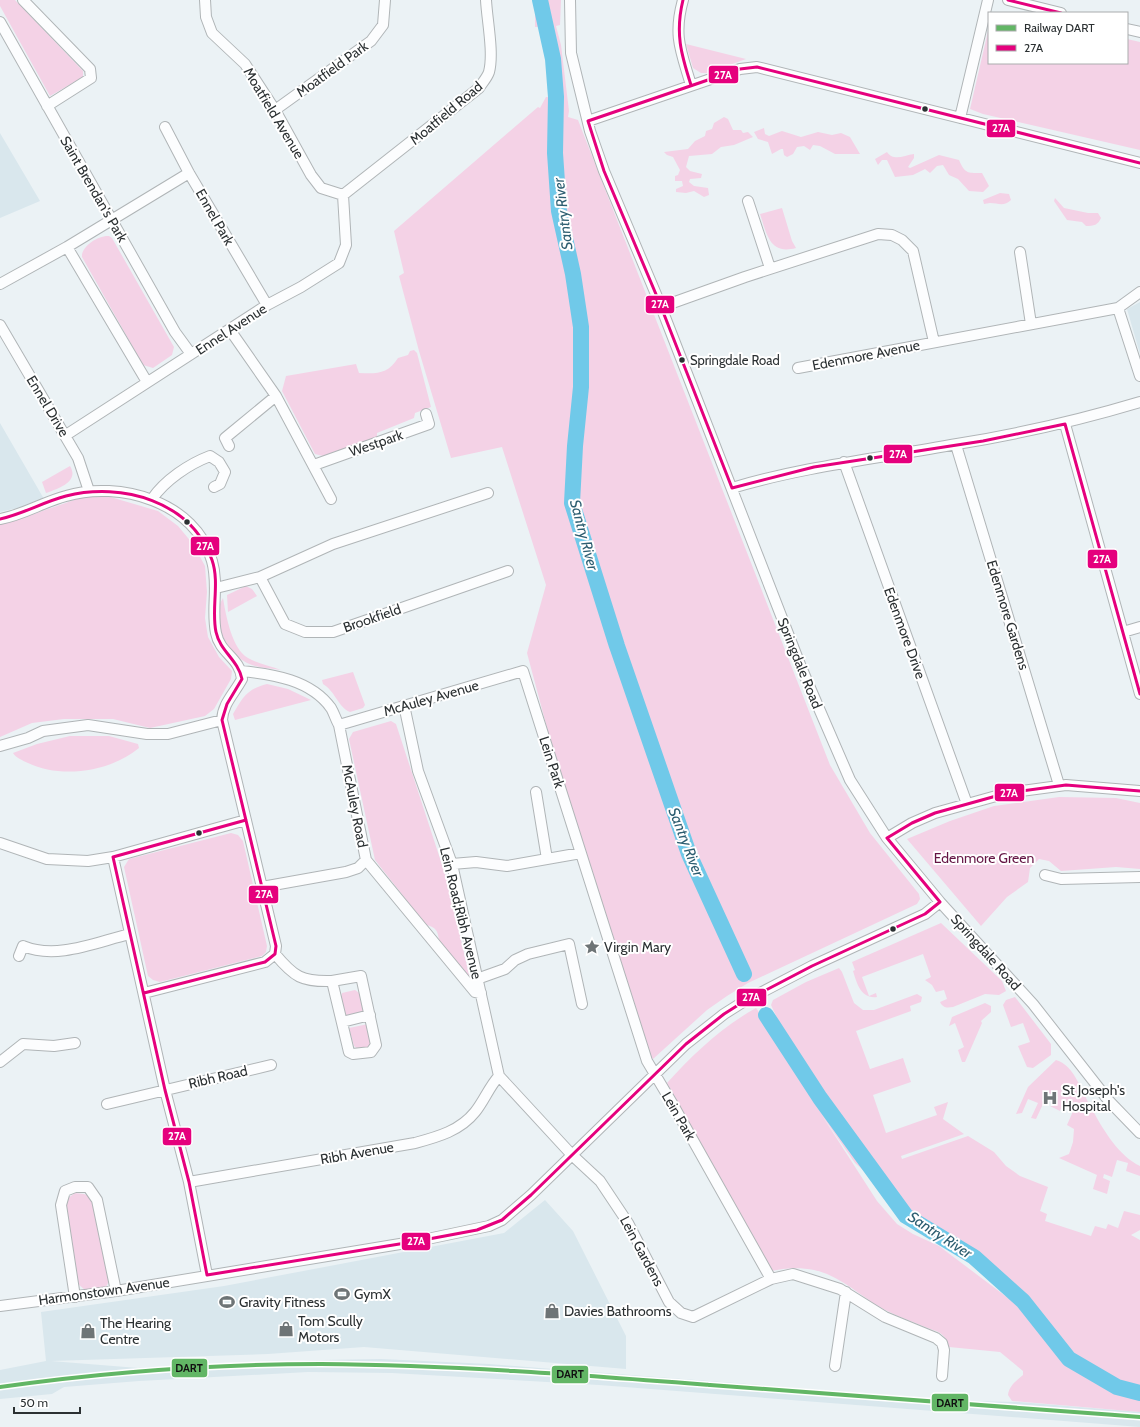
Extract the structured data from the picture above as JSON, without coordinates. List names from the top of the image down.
{
  "streets": {
    "street": [
      "Moatfield Park",
      "Moatfield Avenue",
      "Moatfield Road",
      "Saint Brendan's Park",
      "Ennel Park",
      "Ennel Avenue",
      "Edenmore Avenue",
      "Ennel Drive",
      "Westpark",
      "Edenmore Gardens",
      "Brookfield",
      "Edenmore Drive",
      "Springdale Road",
      "McAuley Avenue",
      "Lein Park",
      "McAuley Road",
      "Lein Road;Ribh Avenue",
      "Ribh Road",
      "Ribh Avenue",
      "Lein Gardens",
      "Harmonstown Avenue"
    ]
  },
  "crossings": [
    ["Moatfield Park", "Moatfield Avenue"],
    ["Moatfield Avenue", "Moatfield Road"],
    ["Moatfield Avenue", "Ennel Avenue"],
    ["Moatfield Road", "Ennel Avenue"],
    ["Saint Brendan's Park", "Ennel Avenue"],
    ["Ennel Park", "Ennel Avenue"],
    ["Ennel Avenue", "Ennel Drive"],
    ["Edenmore Avenue", "Springdale Road"],
    ["Springdale Road", "Harmonstown Avenue"],
    ["McAuley Avenue", "Lein Park"],
    ["McAuley Avenue", "McAuley Road"],
    ["McAuley Avenue", "Lein Road;Ribh Avenue"],
    ["Lein Park", "Lein Gardens"],
    ["Lein Park", "Harmonstown Avenue"],
    ["McAuley Road", "Lein Road;Ribh Avenue"],
    ["Lein Road;Ribh Avenue", "Ribh Avenue"],
    ["Lein Road;Ribh Avenue", "Lein Gardens"],
    ["Ribh Avenue", "Lein Gardens"],
    ["Lein Gardens", "Harmonstown Avenue"]
  ],
  "water": ["Santry River"],
  "parks": ["Edenmore Green"],
  "places": {
    "other": ["Springdale Road"],
    "place": ["Virgin Mary"],
    "hospital": ["St Joseph's Hospital"],
    "sports": ["GymX", "Gravity Fitness"],
    "shop": ["Davies Bathrooms", "Tom Scully Motors", "The Hearing Centre"]
  },
  "lines": ["transit line 27A", "rail line DART"],
  "legend": ["Railway DART", "27A"],
  "scale_bar": "50 m"
}
